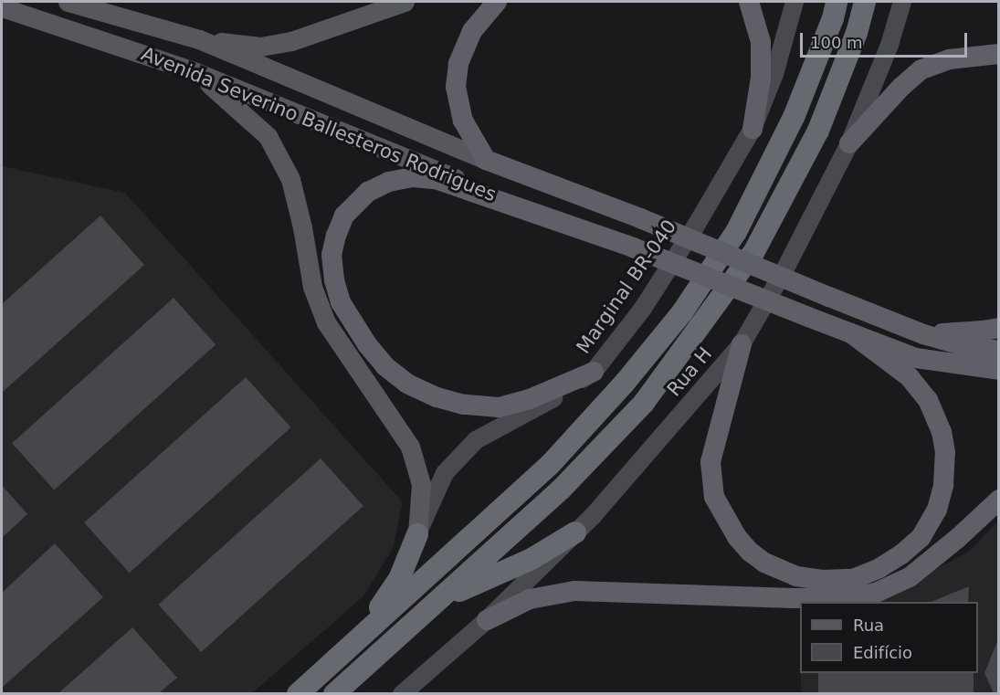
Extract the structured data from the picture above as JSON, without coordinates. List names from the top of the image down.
{
  "streets": {
    "highway": ["Avenida Severino Ballesteros Rodrigues"],
    "main road": ["Marginal BR-040", "Rua H"]
  },
  "legend": ["Rua", "Edifício"],
  "scale_bar": "100 m"
}
